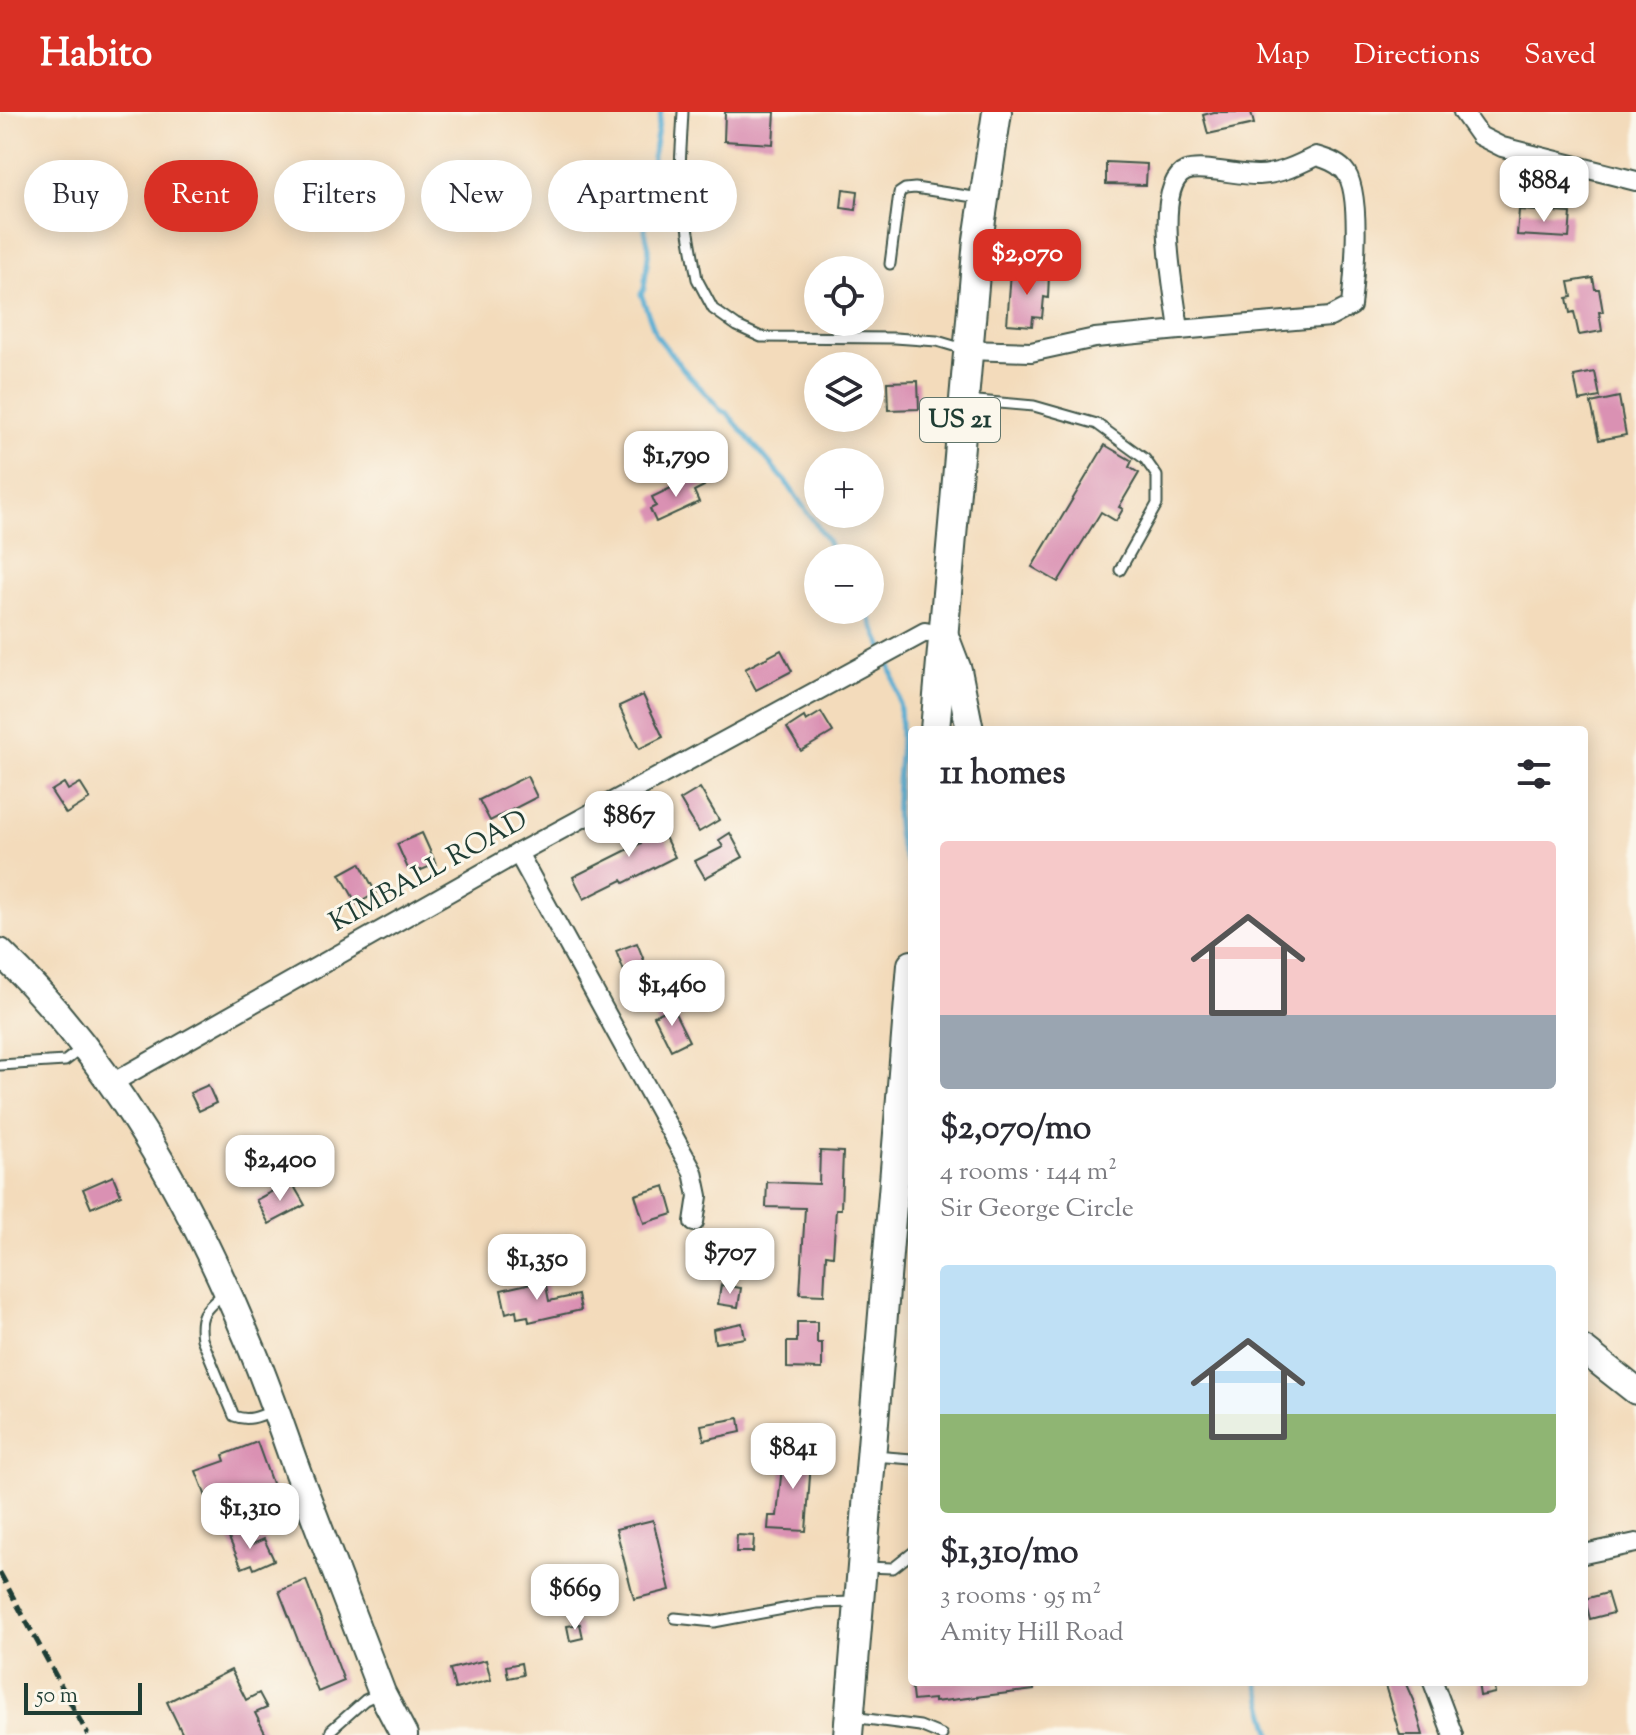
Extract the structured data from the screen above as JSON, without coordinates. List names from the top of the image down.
{
  "streets": {
    "main road": ["US 21"],
    "street": ["KIMBALL ROAD"]
  },
  "crossings": [
    ["US 21", "KIMBALL ROAD"]
  ],
  "scale_bar": "50 m",
  "page": {
    "header": "Habito",
    "nav": ["Map", "Directions", "Saved"],
    "price": [
      "$884",
      "$2,070",
      "$1,790",
      "$867",
      "$1,460",
      "$2,400",
      "$707",
      "$1,350",
      "$841",
      "$1,310",
      "$669"
    ],
    "chip": [
      "Buy",
      "Rent",
      "Filters",
      "New",
      "Apartment"
    ],
    "map_buttons": ["+", "−"],
    "heading": "11 homes",
    "list": [
      {
        "name": "$2,070/mo",
        "note": "4 rooms · 144 m² · Sir George Circle"
      },
      {
        "name": "$1,310/mo",
        "note": "3 rooms · 95 m² · Amity Hill Road"
      }
    ],
    "scale": "50 m"
  }
}
